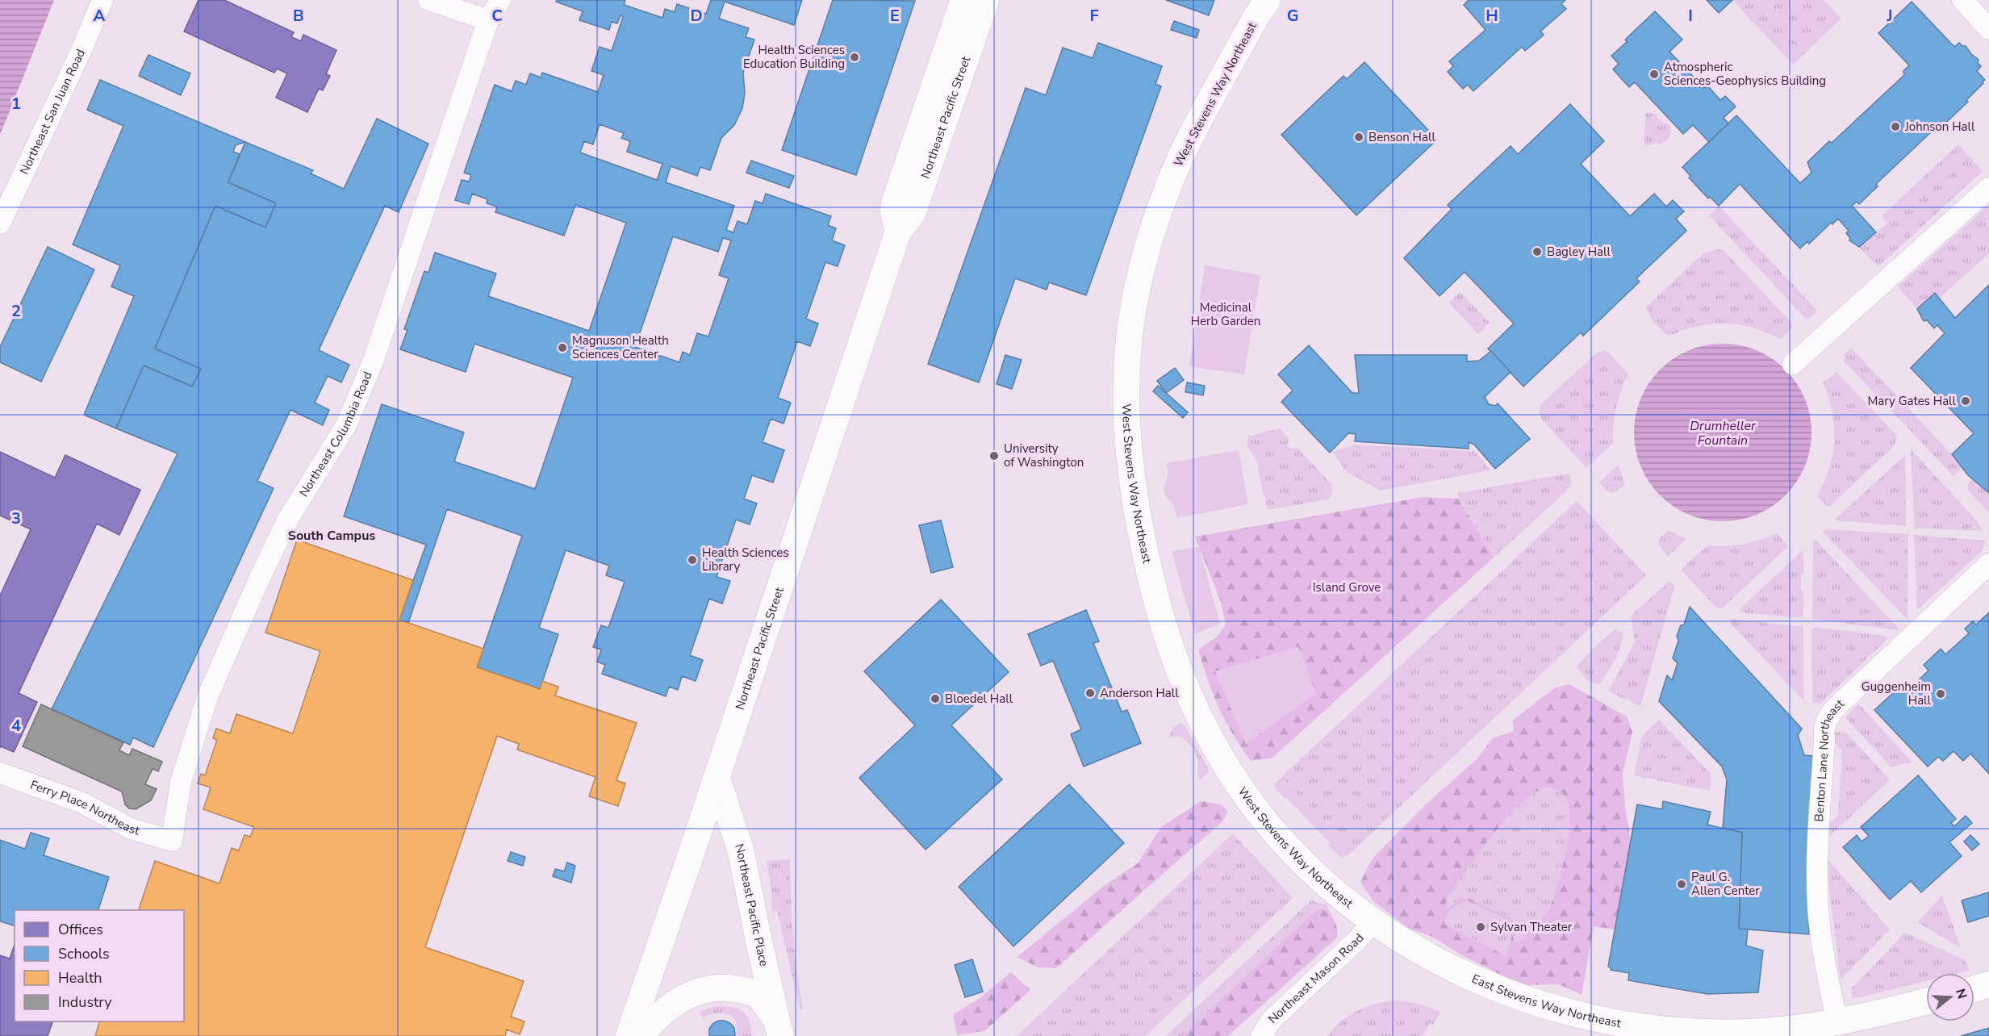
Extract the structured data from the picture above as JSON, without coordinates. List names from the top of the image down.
{
  "streets": {
    "main road": [
      "West Stevens Way Northeast",
      "Northeast Pacific Street",
      "Northeast Pacific Place",
      "East Stevens Way Northeast"
    ],
    "street": [
      "Northeast San Juan Road",
      "Northeast Columbia Road",
      "Benton Lane Northeast",
      "Ferry Place Northeast",
      "Northeast Mason Road"
    ]
  },
  "crossings": [
    ["West Stevens Way Northeast", "Northeast Mason Road"],
    ["West Stevens Way Northeast", "East Stevens Way Northeast"],
    ["Northeast Pacific Street", "Northeast Pacific Place"],
    ["Northeast Columbia Road", "Ferry Place Northeast"],
    ["Benton Lane Northeast", "East Stevens Way Northeast"],
    ["Northeast Mason Road", "East Stevens Way Northeast"]
  ],
  "districts": ["South Campus"],
  "water": ["Drumheller Fountain"],
  "parks": ["Medicinal Herb Garden", "Island Grove"],
  "places": [
    "Health Sciences Education Building",
    "Atmospheric Sciences-Geophysics Building",
    "Johnson Hall",
    "Benson Hall",
    "Bagley Hall",
    "Magnuson Health Sciences Center",
    "Mary Gates Hall",
    "University of Washington",
    "Health Sciences Library",
    "Anderson Hall",
    "Guggenheim Hall",
    "Bloedel Hall",
    "Paul G. Allen Center",
    "Sylvan Theater"
  ],
  "legend": [
    "Offices",
    "Schools",
    "Health",
    "Industry"
  ],
  "north": "right",
  "grid": {
    "columns": [
      "A",
      "B",
      "C",
      "D",
      "E",
      "F",
      "G",
      "H",
      "I",
      "J"
    ],
    "rows": [
      "1",
      "2",
      "3",
      "4"
    ]
  }
}
